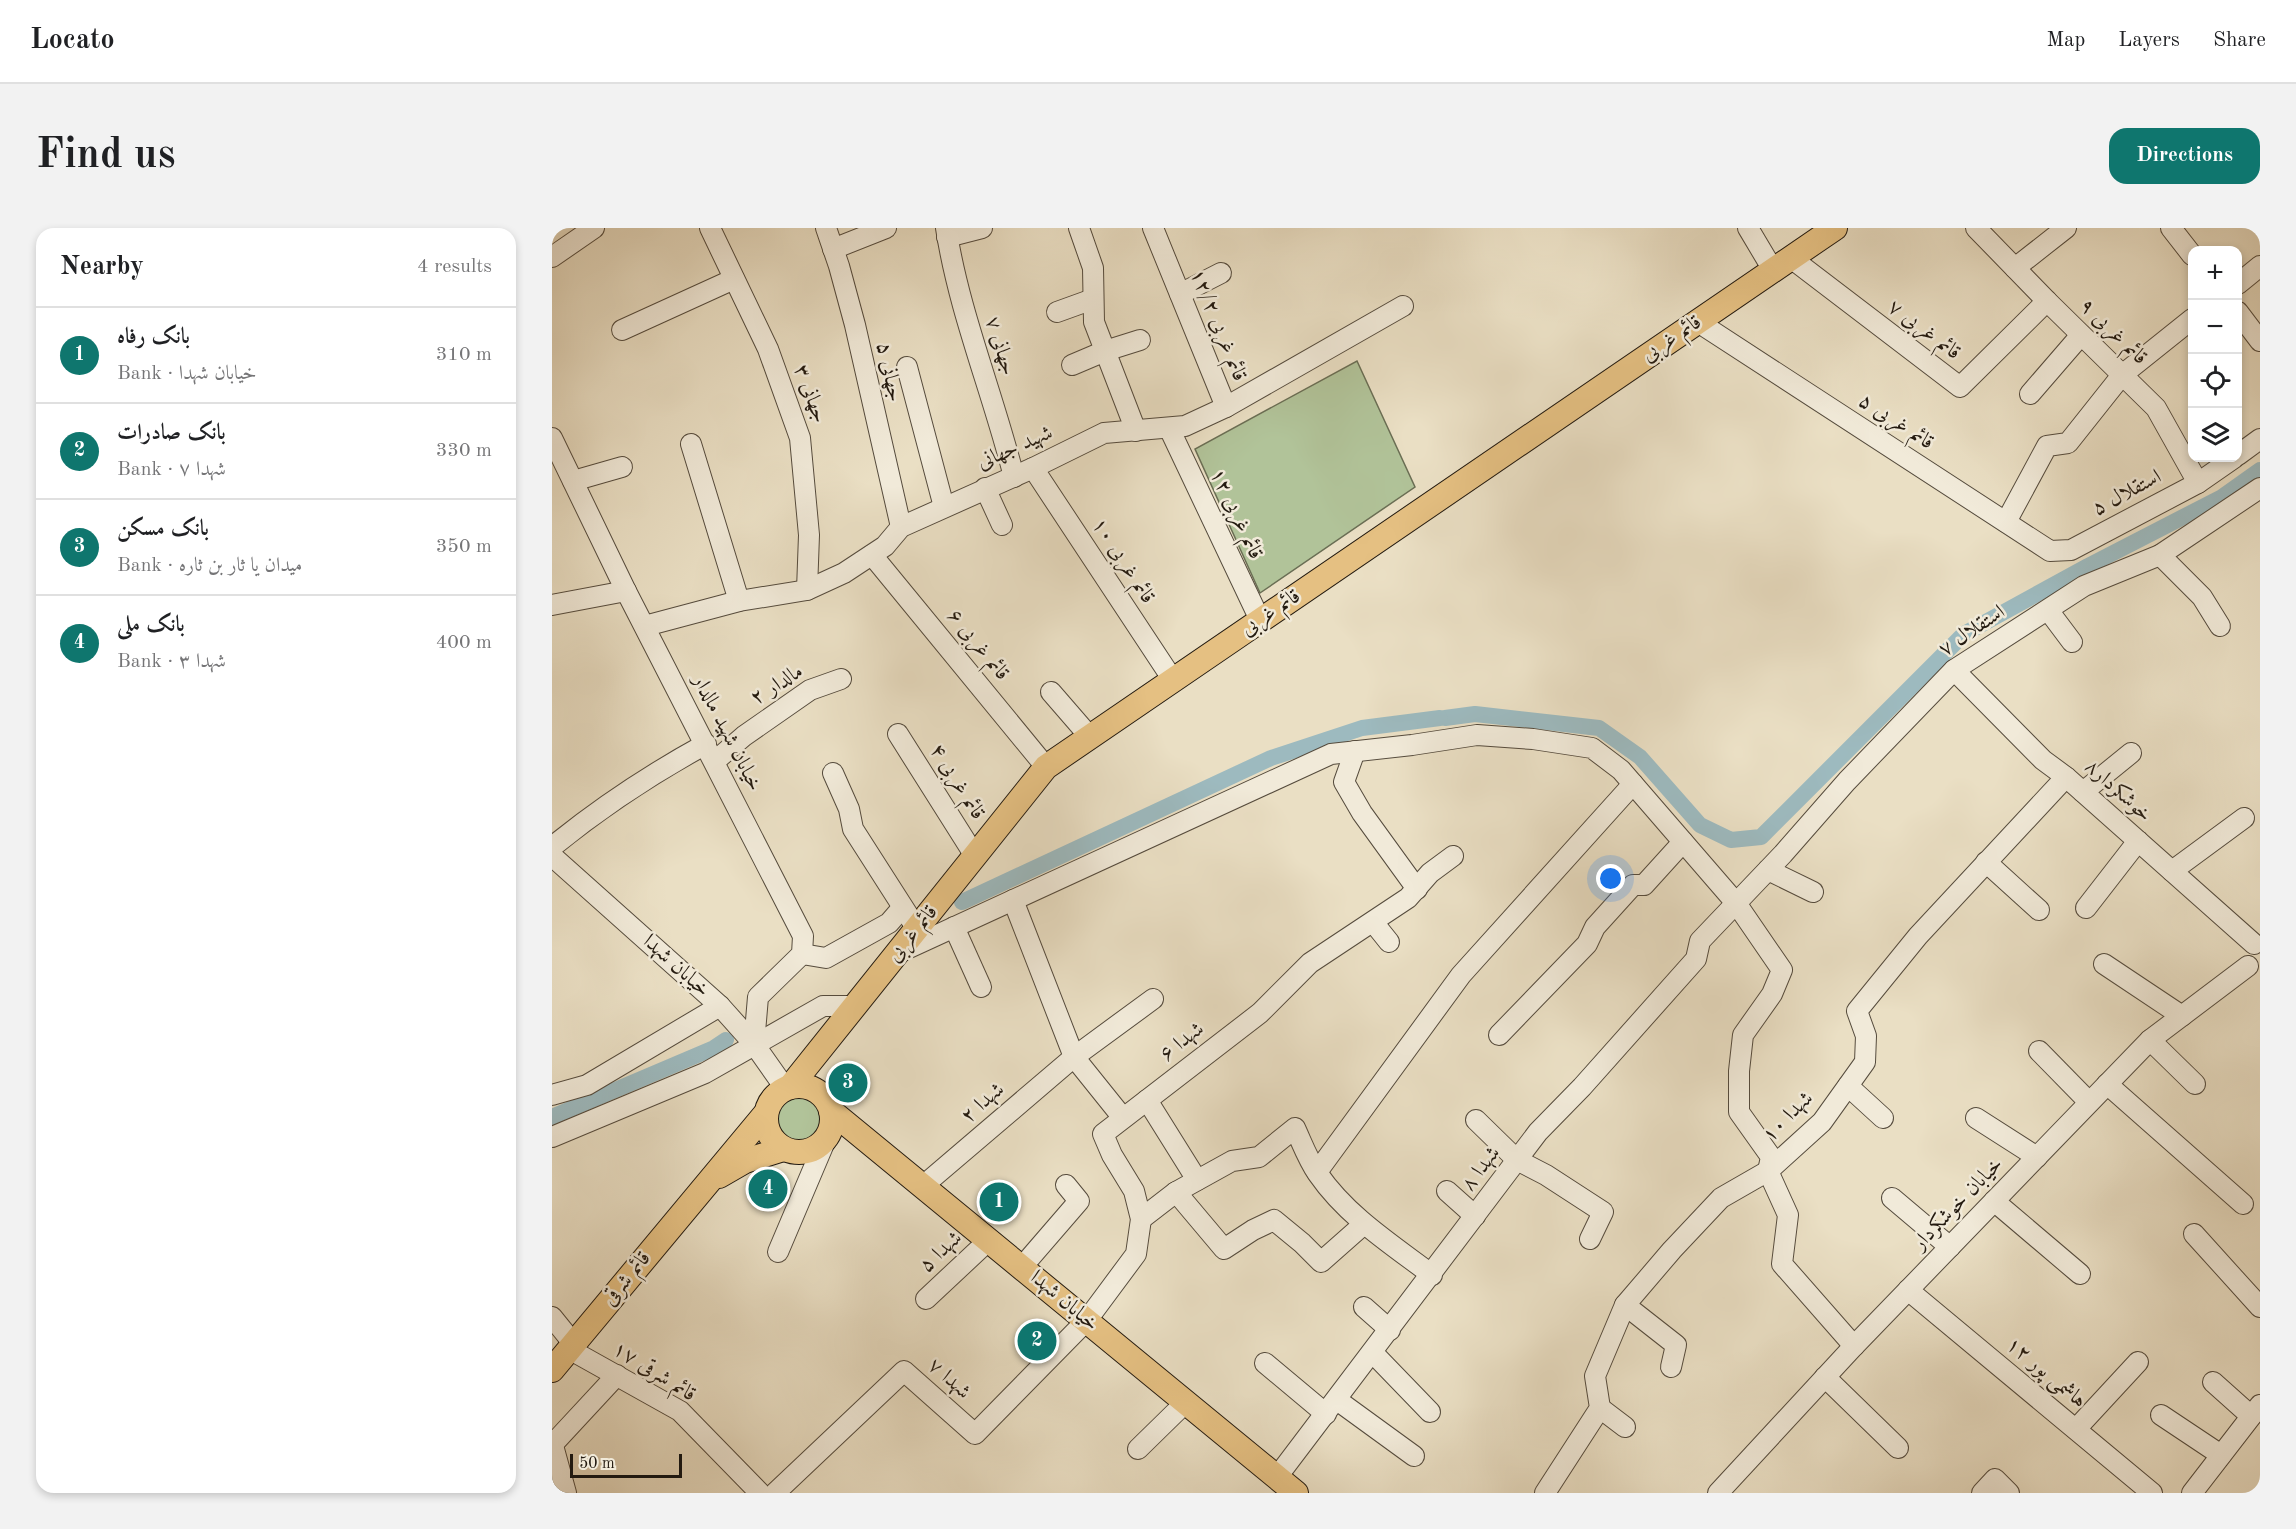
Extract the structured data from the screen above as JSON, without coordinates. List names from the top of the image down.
{
  "streets": {
    "main road": ["قائم غربی", "خیابان شهدا", "قائم شرقی"],
    "street": [
      "قائم غربی ۱۲/۲",
      "قائم غربی ۷",
      "قائم غربی ۹",
      "جهانی ۷",
      "جهانی ۵",
      "جهانی ۳",
      "قائم غربی ۵",
      "شهید جهانی",
      "استقلال ۵",
      "قائم غربی ۱۲",
      "قائم غربی ۱۰",
      "استقلال ۷",
      "قائم غربی ۶",
      "مالدار ۲",
      "خیابان شهید مالدار",
      "قائم غربی ۴",
      "خوشکردار۸",
      "شهدا ۶",
      "شهدا ۲",
      "شهدا ۱۰",
      "شهدا ۸",
      "خیابان خوشکردار",
      "شهدا ۵",
      "قائم شرقی ۱۷",
      "هاشمی پور ۱۲",
      "شهدا ۷"
    ]
  },
  "crossings": [
    ["قائم غربی ۱۲/۲", "شهید جهانی"],
    ["قائم غربی ۷", "قائم غربی ۹"],
    ["قائم غربی ۷", "قائم غربی"],
    ["قائم غربی ۹", "استقلال ۵"],
    ["قائم غربی", "قائم غربی ۵"],
    ["قائم غربی", "قائم غربی ۱۲"],
    ["قائم غربی", "قائم غربی ۱۰"],
    ["قائم غربی", "قائم غربی ۶"],
    ["قائم غربی", "قائم غربی ۴"],
    ["قائم غربی", "خیابان شهدا"],
    ["قائم غربی", "قائم شرقی"],
    ["جهانی ۷", "شهید جهانی"],
    ["جهانی ۵", "شهید جهانی"],
    ["جهانی ۳", "شهید جهانی"],
    ["قائم غربی ۵", "استقلال ۵"],
    ["شهید جهانی", "قائم غربی ۱۲"],
    ["شهید جهانی", "قائم غربی ۱۰"],
    ["شهید جهانی", "قائم غربی ۶"],
    ["شهید جهانی", "خیابان شهید مالدار"],
    ["استقلال ۷", "خوشکردار۸"],
    ["استقلال ۷", "شهدا ۸"],
    ["مالدار ۲", "خیابان شهید مالدار"],
    ["خوشکردار۸", "شهدا ۱۰"],
    ["خیابان شهدا", "شهدا ۶"],
    ["خیابان شهدا", "شهدا ۲"],
    ["خیابان شهدا", "شهدا ۸"],
    ["خیابان شهدا", "شهدا ۵"],
    ["خیابان شهدا", "قائم شرقی"],
    ["خیابان شهدا", "شهدا ۷"],
    ["شهدا ۶", "شهدا ۷"],
    ["خیابان خوشکردار", "هاشمی پور ۱۲"],
    ["قائم شرقی", "قائم شرقی ۱۷"]
  ],
  "scale_bar": "50 m",
  "page": {
    "header": "Locato",
    "nav": ["Map", "Layers", "Share"],
    "buttons": "Directions",
    "title": "Find us",
    "heading": ["Nearby", "4 results"],
    "map_buttons": ["+", "−"],
    "list": [
      {
        "mark": "1",
        "name": "بانک رفاه",
        "note": "Bank · خیابان شهدا",
        "value": "310 m"
      },
      {
        "mark": "2",
        "name": "بانک صادرات",
        "note": "Bank · شهدا ۷",
        "value": "330 m"
      },
      {
        "mark": "3",
        "name": "بانک مسکن",
        "note": "Bank · میدان یا ثار بن ثاره",
        "value": "350 m"
      },
      {
        "mark": "4",
        "name": "بانک ملی",
        "note": "Bank · شهدا ۳",
        "value": "400 m"
      }
    ],
    "pins": [
      "3",
      "4",
      "1",
      "2"
    ],
    "scale": "50 m"
  }
}
